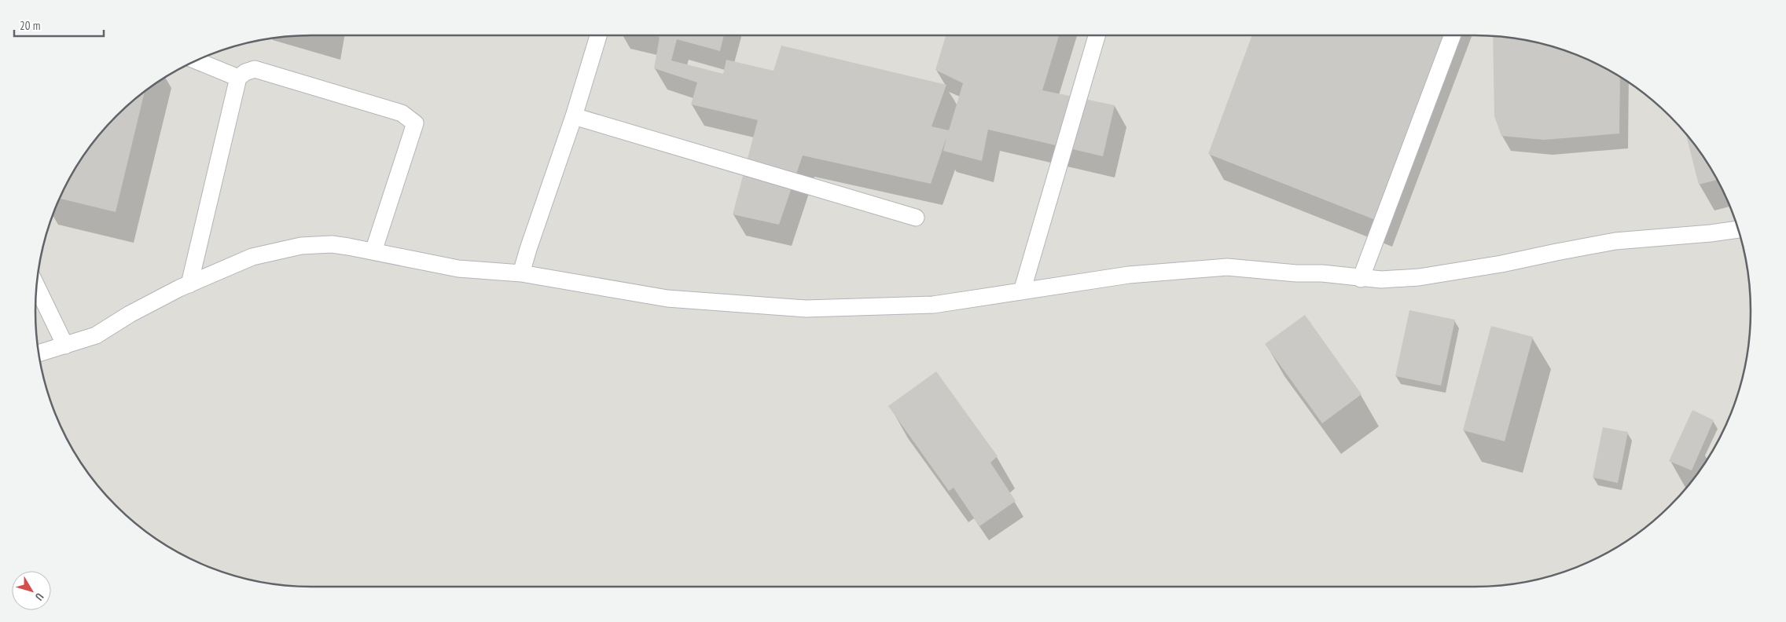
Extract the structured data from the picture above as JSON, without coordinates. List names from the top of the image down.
{
  "scale_bar": "20 m",
  "north": "bottom right"
}
